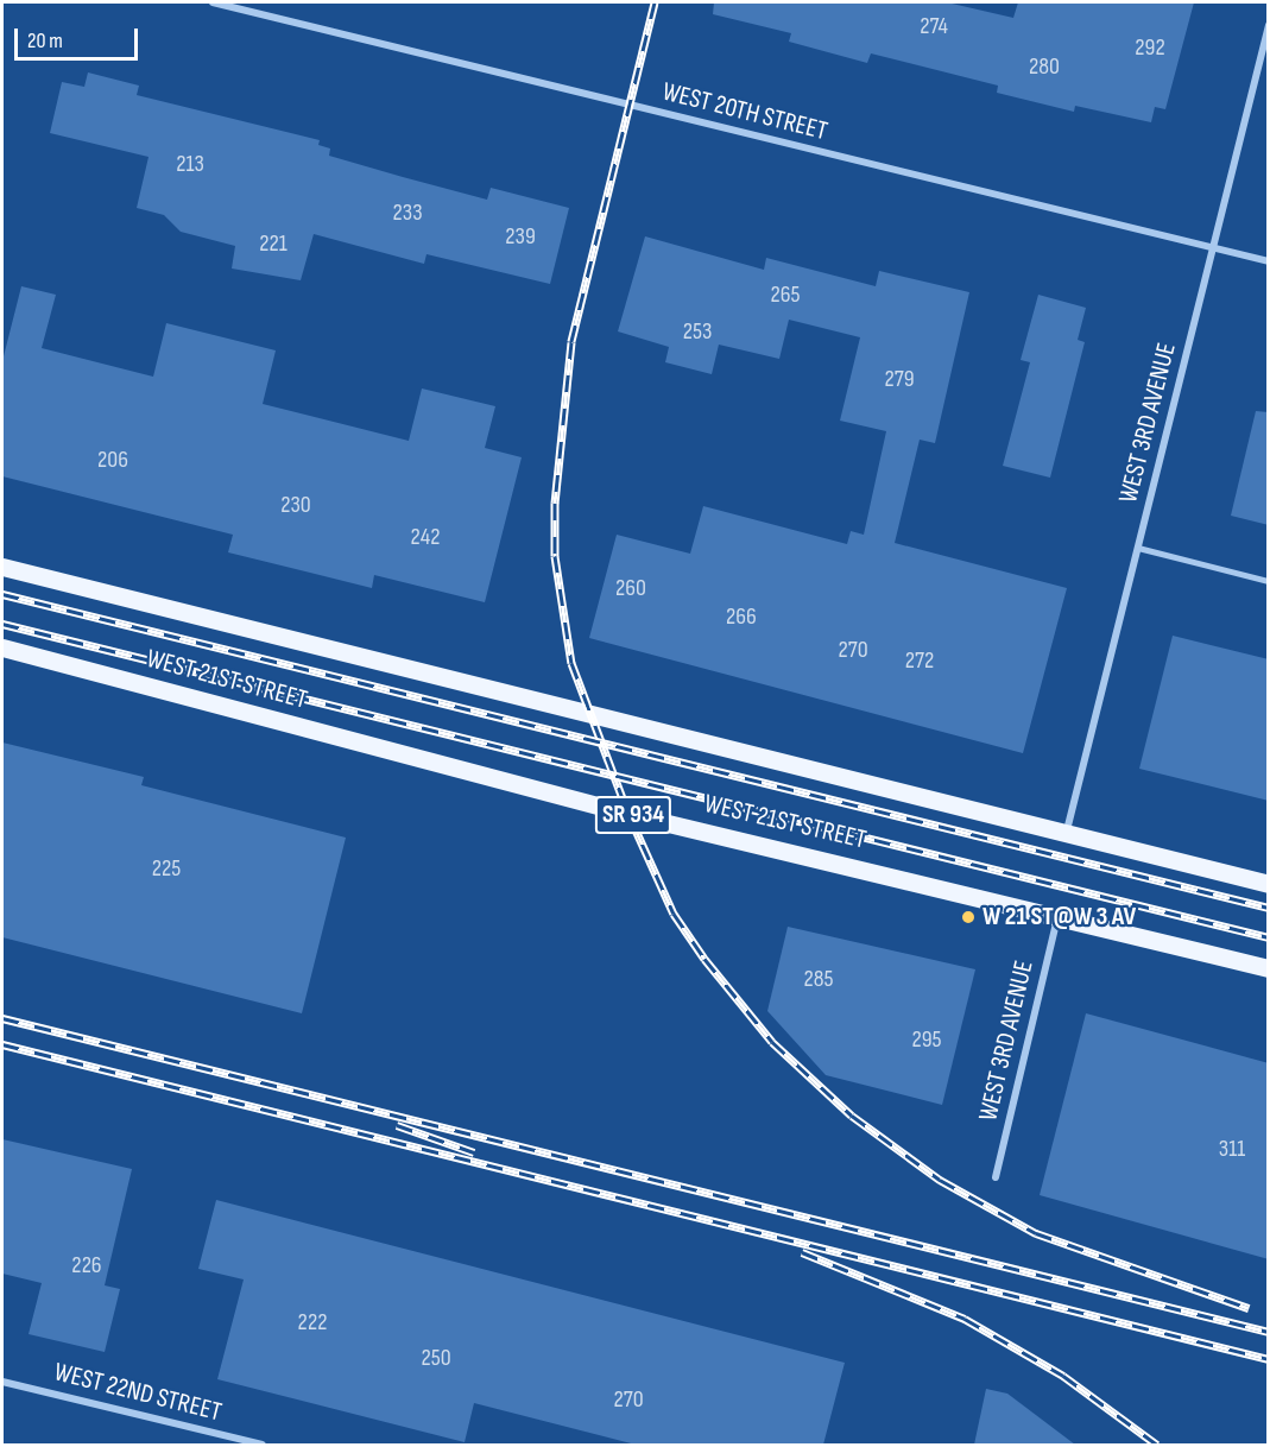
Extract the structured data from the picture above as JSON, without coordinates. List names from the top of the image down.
{
  "streets": {
    "main road": ["WEST 21ST STREET", "SR 934"],
    "street": ["WEST 20TH STREET", "WEST 3RD AVENUE", "WEST 22ND STREET"]
  },
  "crossings": [
    ["WEST 20TH STREET", "WEST 3RD AVENUE"],
    ["WEST 3RD AVENUE", "WEST 21ST STREET"]
  ],
  "places": ["W 21 ST@W 3 AV"],
  "house_numbers": [
    "274",
    "292",
    "280",
    "213",
    "233",
    "239",
    "221",
    "265",
    "253",
    "279",
    "206",
    "230",
    "242",
    "260",
    "266",
    "270",
    "272",
    "225",
    "285",
    "295",
    "311",
    "226",
    "222",
    "250",
    "270"
  ],
  "scale_bar": "20 m"
}
